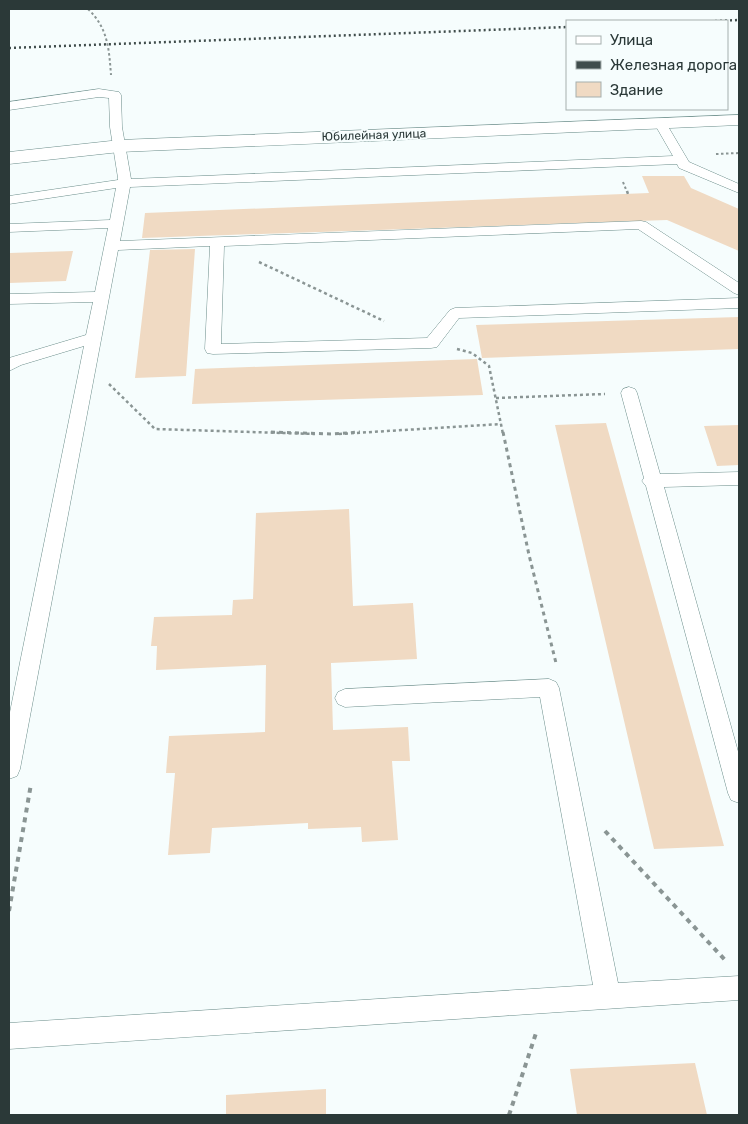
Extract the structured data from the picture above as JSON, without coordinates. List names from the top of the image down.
{
  "streets": {
    "street": ["Юбилейная улица"]
  },
  "legend": ["Улица", "Железная дорога", "Здание"]
}
